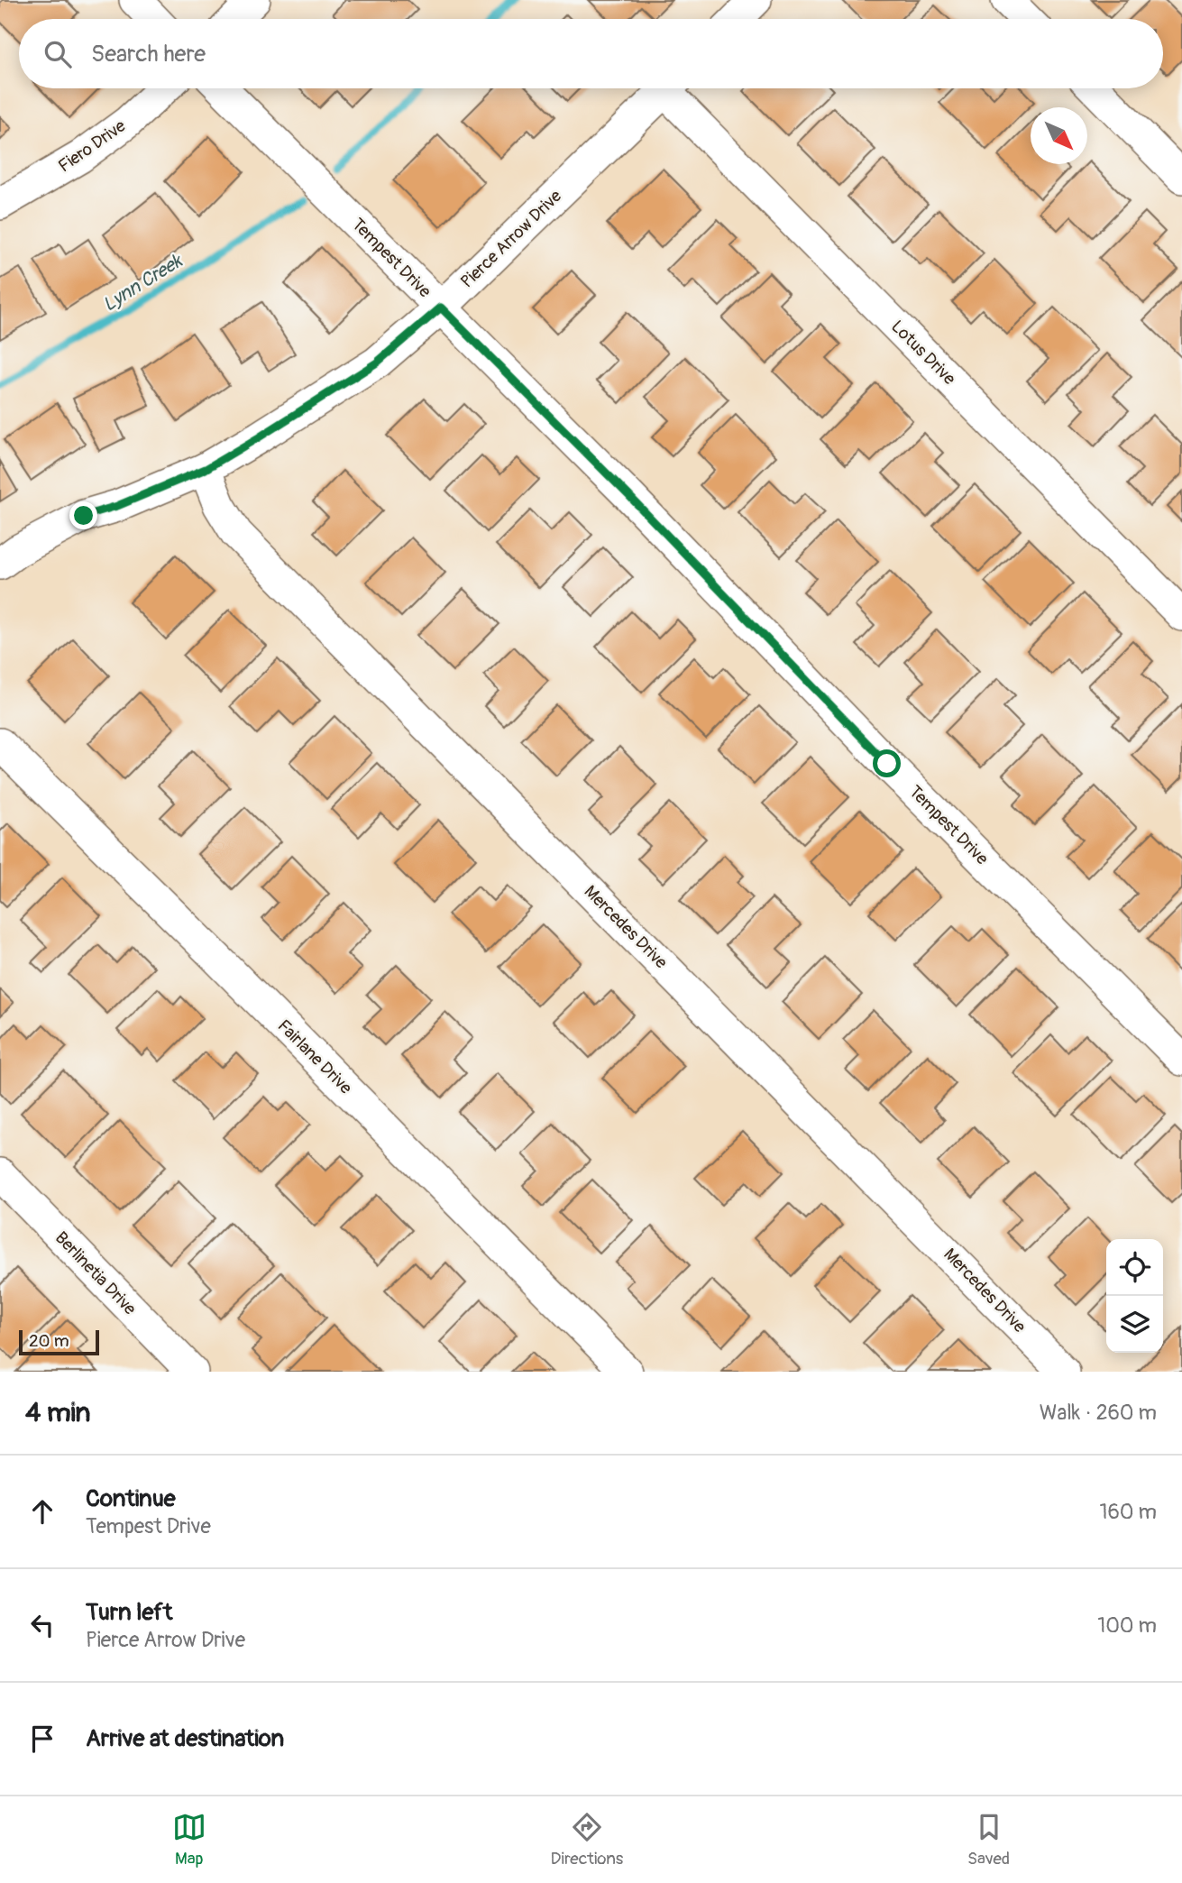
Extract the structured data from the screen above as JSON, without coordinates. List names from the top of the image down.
{
  "streets": {
    "street": [
      "Fiero Drive",
      "Pierce Arrow Drive",
      "Tempest Drive",
      "Lotus Drive",
      "Mercedes Drive",
      "Fairlane Drive",
      "Berlinetia Drive"
    ]
  },
  "crossings": [
    ["Pierce Arrow Drive", "Tempest Drive"],
    ["Pierce Arrow Drive", "Mercedes Drive"]
  ],
  "water": ["Lynn Creek"],
  "scale_bar": "20 m",
  "north": "bottom right",
  "page": {
    "search": "Search here",
    "scale": "20 m",
    "heading": ["4 min", "Walk · 260 m"],
    "list": [
      ["Continue", "Tempest Drive", "160 m"],
      ["Turn left", "Pierce Arrow Drive", "100 m"],
      "Arrive at destination"
    ],
    "nav": ["Map", "Directions", "Saved"]
  }
}
